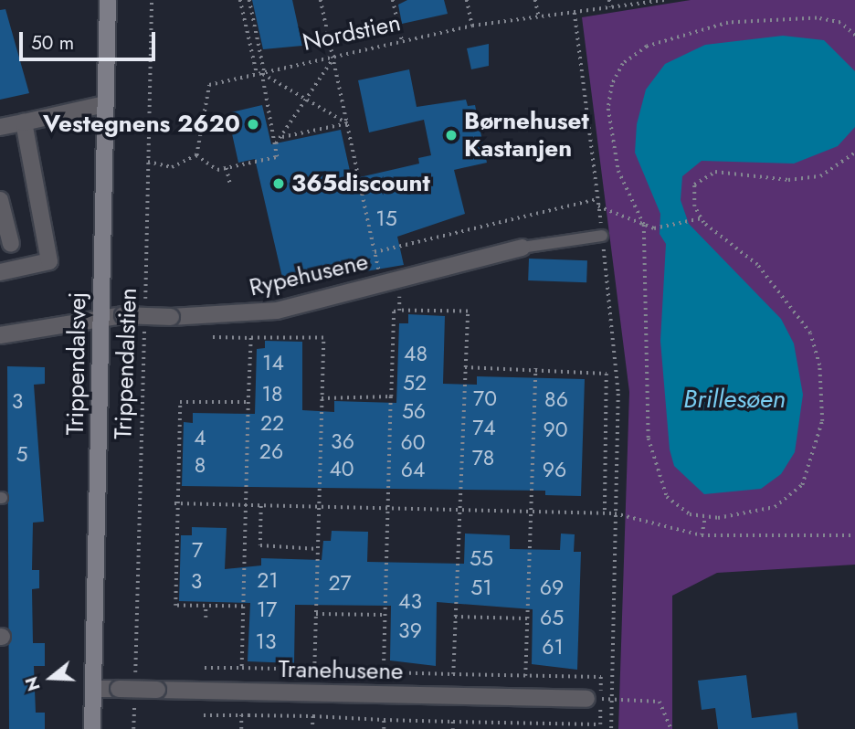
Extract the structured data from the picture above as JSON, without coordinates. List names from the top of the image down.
{
  "streets": {
    "street": ["Rypehusene", "Trippendalsvej", "Tranehusene"],
    "path": ["Nordstien", "Trippendalstien"]
  },
  "crossings": [
    ["Rypehusene", "Trippendalsvej"],
    ["Trippendalsvej", "Tranehusene"]
  ],
  "water": ["Brillesøen"],
  "places": ["Vestegnens 2620", "Børnehuset Kastanjen", "365discount"],
  "house_numbers": [
    "15",
    "48",
    "14",
    "52",
    "18",
    "70",
    "86",
    "3",
    "56",
    "22",
    "74",
    "90",
    "4",
    "36",
    "60",
    "26",
    "5",
    "78",
    "8",
    "40",
    "64",
    "96",
    "7",
    "55",
    "21",
    "3",
    "27",
    "51",
    "69",
    "43",
    "17",
    "65",
    "39",
    "13",
    "61"
  ],
  "scale_bar": "50 m",
  "north": "left"
}
